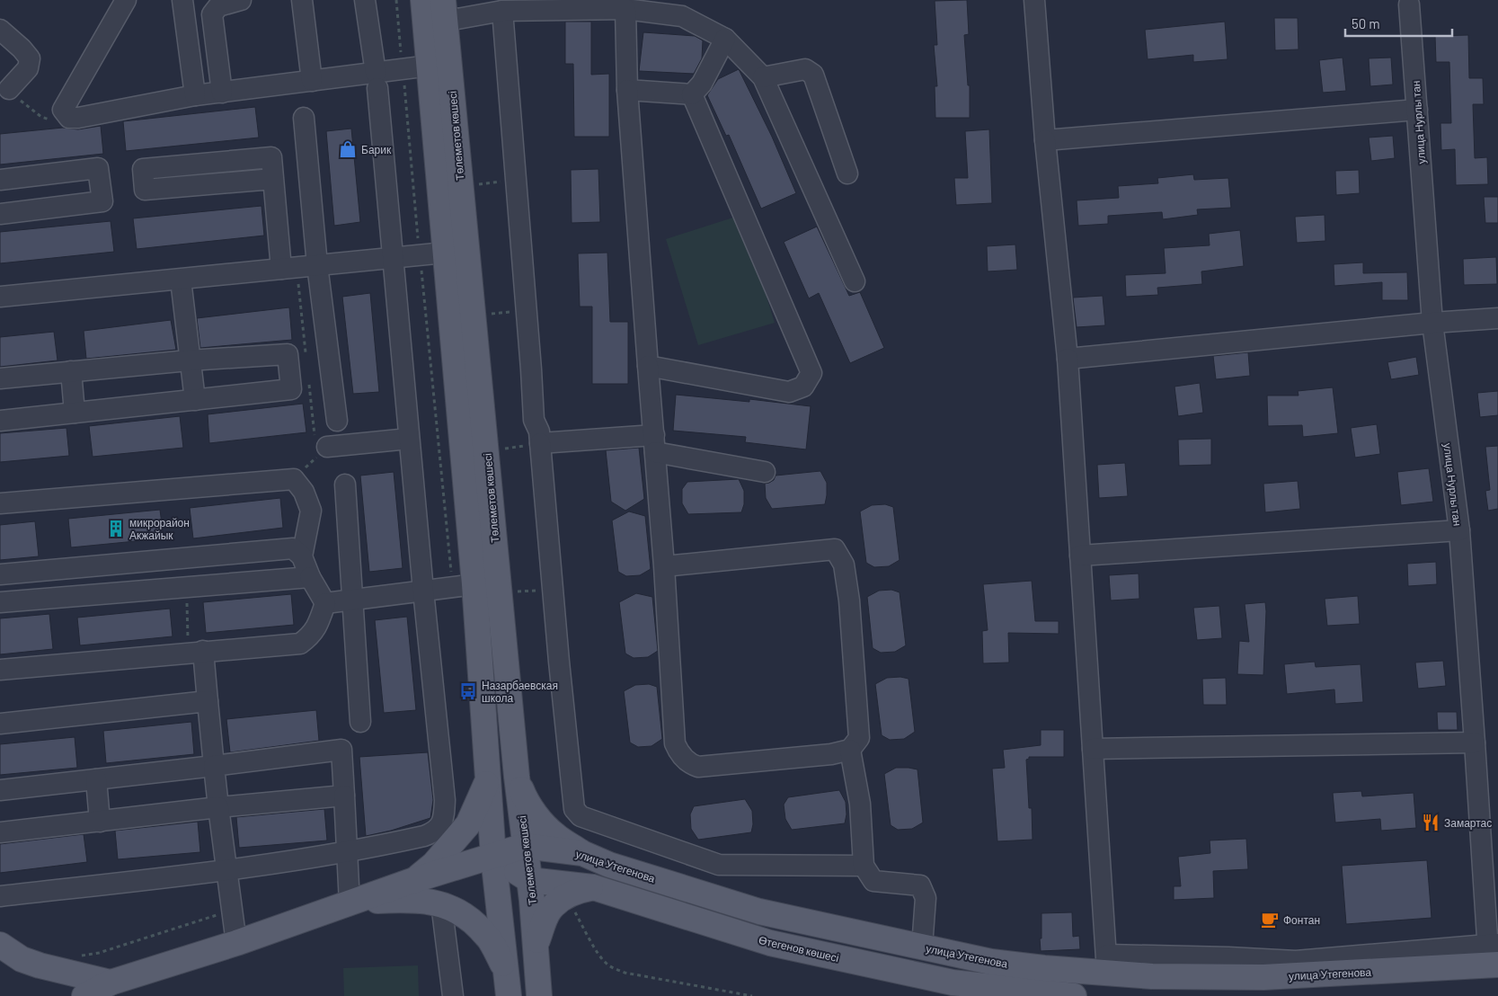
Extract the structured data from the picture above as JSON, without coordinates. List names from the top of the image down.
{
  "streets": {
    "main road": ["Төлеметов көшесі", "улица Утегенова", "Өтегенов көшесі"],
    "street": ["улица Нурлы тан"]
  },
  "crossings": [
    ["улица Нурлы тан", "улица Утегенова"],
    ["Төлеметов көшесі", "улица Утегенова"],
    ["Төлеметов көшесі", "Өтегенов көшесі"]
  ],
  "places": {
    "shop": ["Барик"],
    "building": ["микрорайон Акжайык"],
    "bus stop": ["Назарбаевская школа"],
    "restaurant": ["Замартас"],
    "cafe": ["Фонтан"]
  },
  "scale_bar": "50 m"
}
